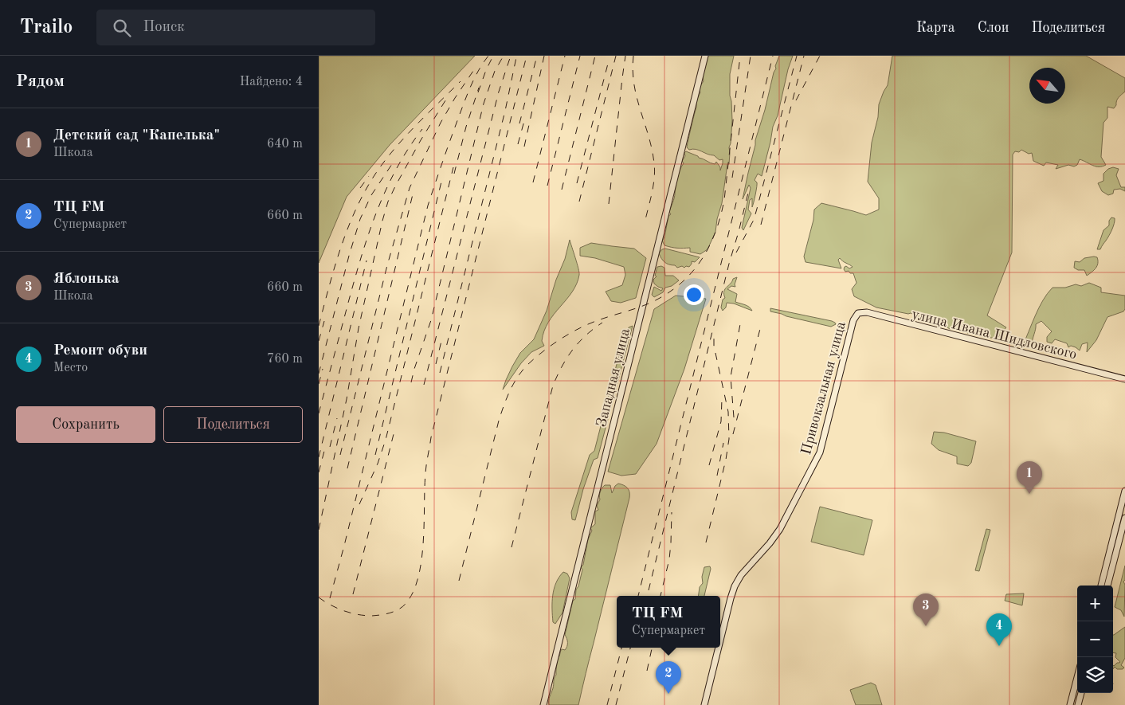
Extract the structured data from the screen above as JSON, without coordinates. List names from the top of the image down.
{
  "streets": {
    "street": ["улица Ивана Шидловского", "Западная улица", "Привокзальная улица"]
  },
  "crossings": [
    ["улица Ивана Шидловского", "Привокзальная улица"]
  ],
  "north": "top left",
  "page": {
    "header": "Trailo",
    "search": "Поиск",
    "nav": ["Карта", "Слои", "Поделиться"],
    "heading": ["Рядом", "Найдено: 4"],
    "list": [
      {
        "mark": "1",
        "name": "Детский сад \"Капелька\"",
        "note": "Школа",
        "value": "640 m"
      },
      {
        "mark": "2",
        "name": "ТЦ FM",
        "note": "Супермаркет",
        "value": "660 m"
      },
      {
        "mark": "3",
        "name": "Яблонька",
        "note": "Школа",
        "value": "660 m"
      },
      {
        "mark": "4",
        "name": "Ремонт обуви",
        "note": "Место",
        "value": "760 m"
      }
    ],
    "buttons": ["Сохранить", "Поделиться"],
    "pins": [
      "1",
      "3",
      "4",
      "2"
    ],
    "map_buttons": ["+", "−"],
    "popup": ["ТЦ FM", "Супермаркет"]
  }
}
